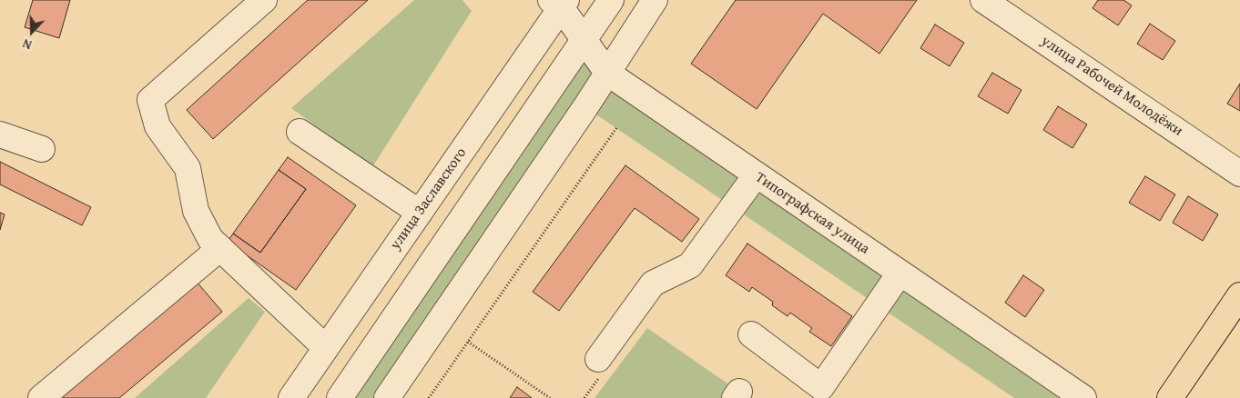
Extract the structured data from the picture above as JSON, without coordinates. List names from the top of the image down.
{
  "streets": {
    "street": ["улица Рабочей Молодёжи", "улица Заславского", "Типографская улица"]
  },
  "crossings": [
    ["улица Заславского", "Типографская улица"]
  ],
  "north": "bottom"
}
